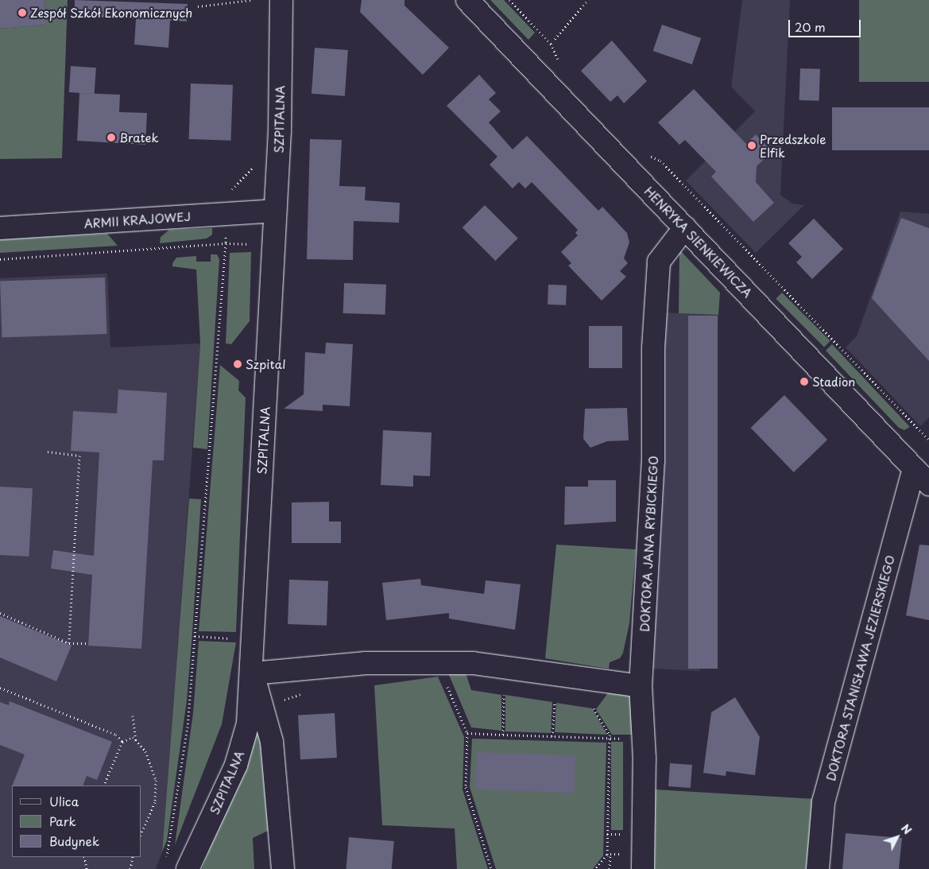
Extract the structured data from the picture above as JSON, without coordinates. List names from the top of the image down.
{
  "streets": {
    "street": [
      "SZPITALNA",
      "ARMII KRAJOWEJ",
      "HENRYKA SIENKIEWICZA",
      "DOKTORA JANA RYBICKIEGO",
      "DOKTORA STANISŁAWA JEZIERSKIEGO"
    ]
  },
  "crossings": [
    ["SZPITALNA", "ARMII KRAJOWEJ"],
    ["HENRYKA SIENKIEWICZA", "DOKTORA JANA RYBICKIEGO"],
    ["HENRYKA SIENKIEWICZA", "DOKTORA STANISŁAWA JEZIERSKIEGO"]
  ],
  "places": [
    "Zespół Szkół Ekonomicznych",
    "Bratek",
    "Przedszkole Elfik",
    "Szpital",
    "Stadion"
  ],
  "legend": ["Ulica", "Park", "Budynek"],
  "scale_bar": "20 m",
  "north": "top right"
}
